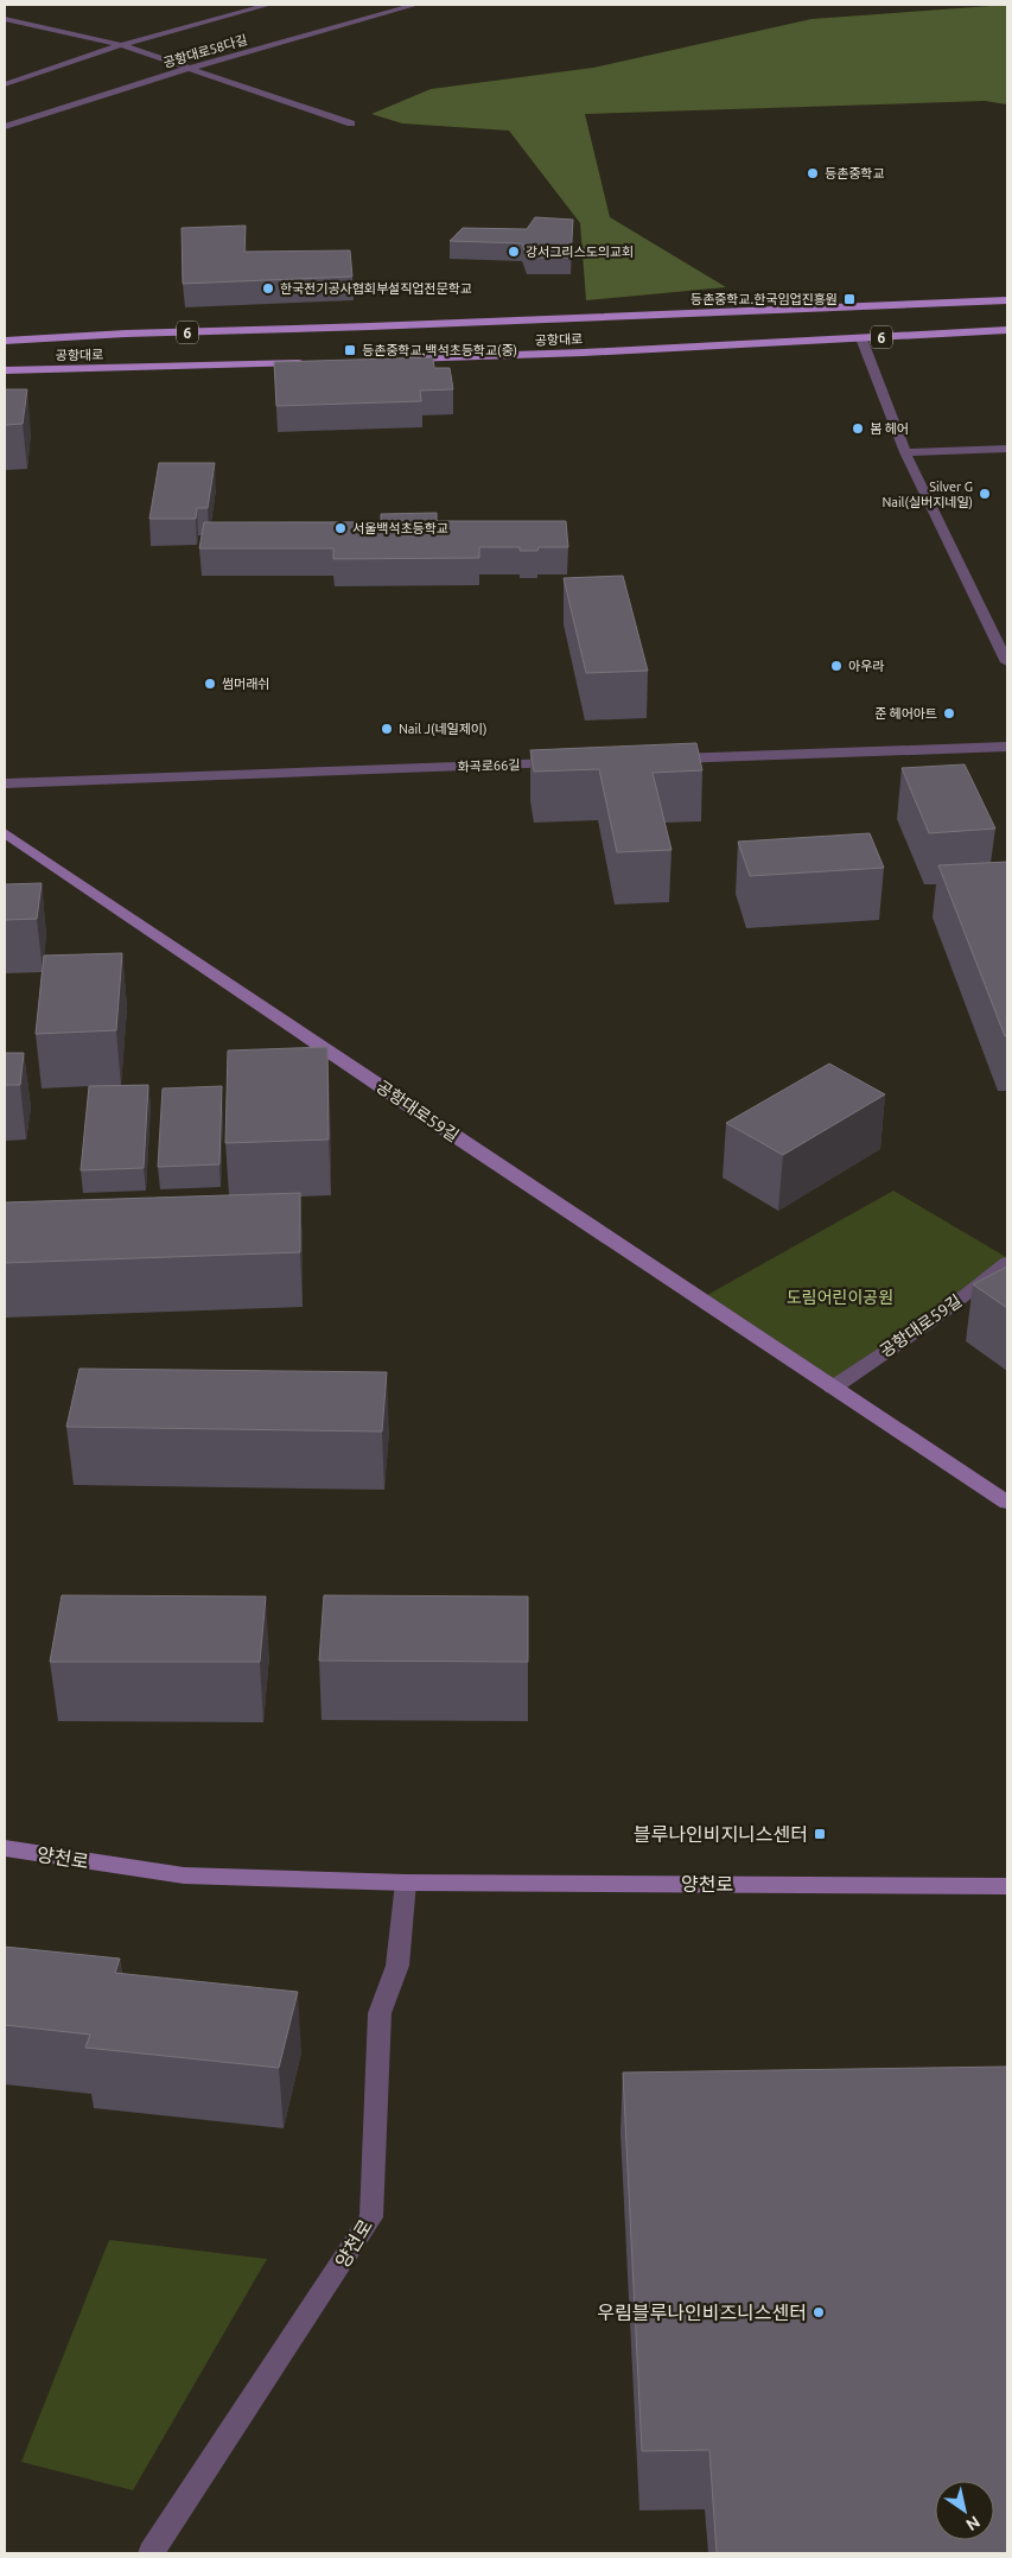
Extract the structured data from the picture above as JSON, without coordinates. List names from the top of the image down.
{
  "streets": {
    "main road": [
      "6",
      "공항대로",
      "공항대로59길",
      "양천로"
    ],
    "street": ["공항대로58다길", "화곡로66길"]
  },
  "parks": ["도림어린이공원"],
  "places": {
    "other": [
      "등촌중학교",
      "강서그리스도의교회",
      "한국전기공사협회부설직업전문학교",
      "봄 헤어",
      "Silver G Nail(실버지네일)",
      "서울백석초등학교",
      "아우라",
      "썸머래쉬",
      "준 헤어아트",
      "Nail J(네일제이)",
      "우림블루나인비즈니스센터"
    ],
    "transit": ["등촌중학교.한국임업진흥원", "등촌중학교.백석초등학교(중)", "블루나인비지니스센터"]
  },
  "north": "bottom right"
}
